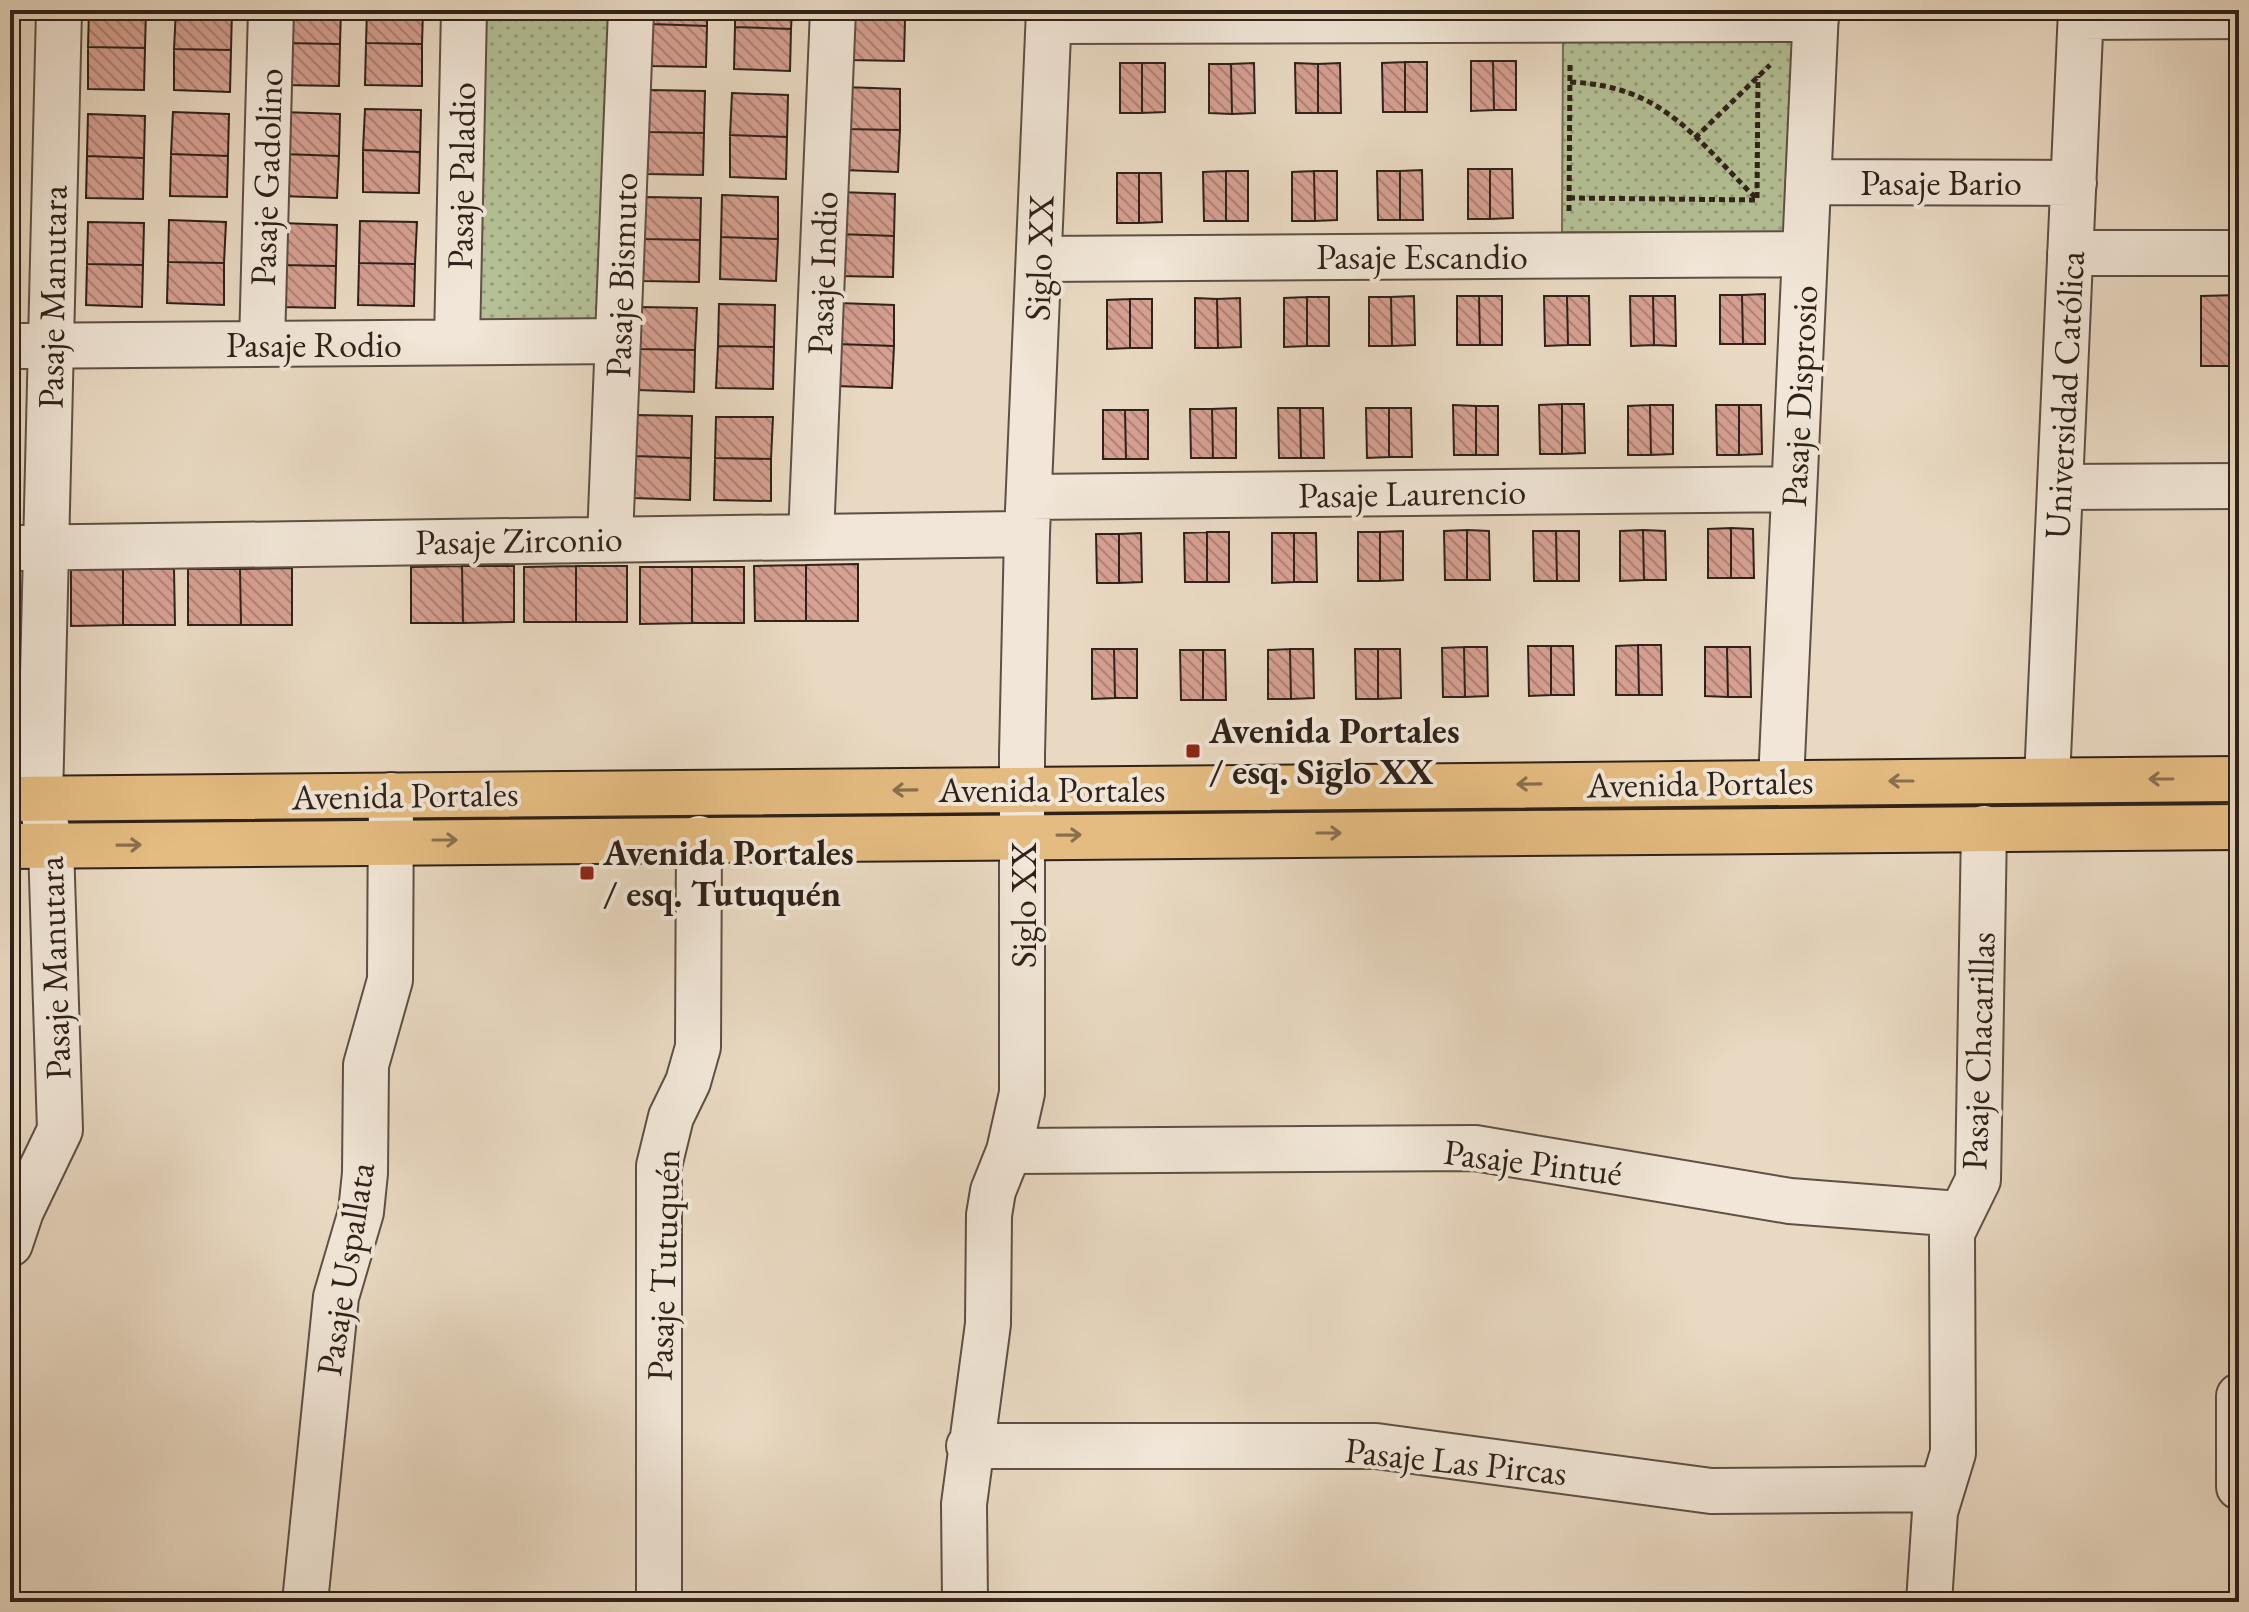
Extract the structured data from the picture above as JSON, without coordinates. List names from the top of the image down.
{
  "streets": {
    "main road": ["Avenida Portales"],
    "street": [
      "Pasaje Paladio",
      "Pasaje Gadolino",
      "Pasaje Bario",
      "Pasaje Escandio",
      "Siglo XX",
      "Pasaje Indio",
      "Pasaje Bismuto",
      "Pasaje Manutara",
      "Pasaje Rodio",
      "Universidad Católica",
      "Pasaje Disprosio",
      "Pasaje Laurencio",
      "Pasaje Zirconio",
      "Pasaje Chacarillas",
      "Pasaje Pintué",
      "Pasaje Tutuquén",
      "Pasaje Uspallata",
      "Pasaje Las Pircas"
    ]
  },
  "crossings": [
    ["Pasaje Paladio", "Pasaje Rodio"],
    ["Pasaje Gadolino", "Pasaje Rodio"],
    ["Pasaje Bario", "Universidad Católica"],
    ["Pasaje Bario", "Pasaje Disprosio"],
    ["Pasaje Escandio", "Siglo XX"],
    ["Pasaje Escandio", "Pasaje Disprosio"],
    ["Siglo XX", "Pasaje Laurencio"],
    ["Siglo XX", "Pasaje Zirconio"],
    ["Siglo XX", "Avenida Portales"],
    ["Siglo XX", "Pasaje Pintué"],
    ["Siglo XX", "Pasaje Las Pircas"],
    ["Pasaje Indio", "Pasaje Zirconio"],
    ["Pasaje Bismuto", "Pasaje Rodio"],
    ["Pasaje Bismuto", "Pasaje Zirconio"],
    ["Pasaje Manutara", "Pasaje Rodio"],
    ["Pasaje Manutara", "Pasaje Zirconio"],
    ["Pasaje Manutara", "Avenida Portales"],
    ["Universidad Católica", "Avenida Portales"],
    ["Pasaje Disprosio", "Pasaje Laurencio"],
    ["Pasaje Disprosio", "Avenida Portales"],
    ["Pasaje Laurencio", "Pasaje Zirconio"],
    ["Avenida Portales", "Pasaje Chacarillas"],
    ["Avenida Portales", "Pasaje Tutuquén"],
    ["Avenida Portales", "Pasaje Uspallata"],
    ["Pasaje Chacarillas", "Pasaje Pintué"],
    ["Pasaje Chacarillas", "Pasaje Las Pircas"]
  ],
  "places": {
    "transit": ["Avenida Portales / esq. Siglo XX", "Avenida Portales / esq. Tutuquén"]
  }
}
